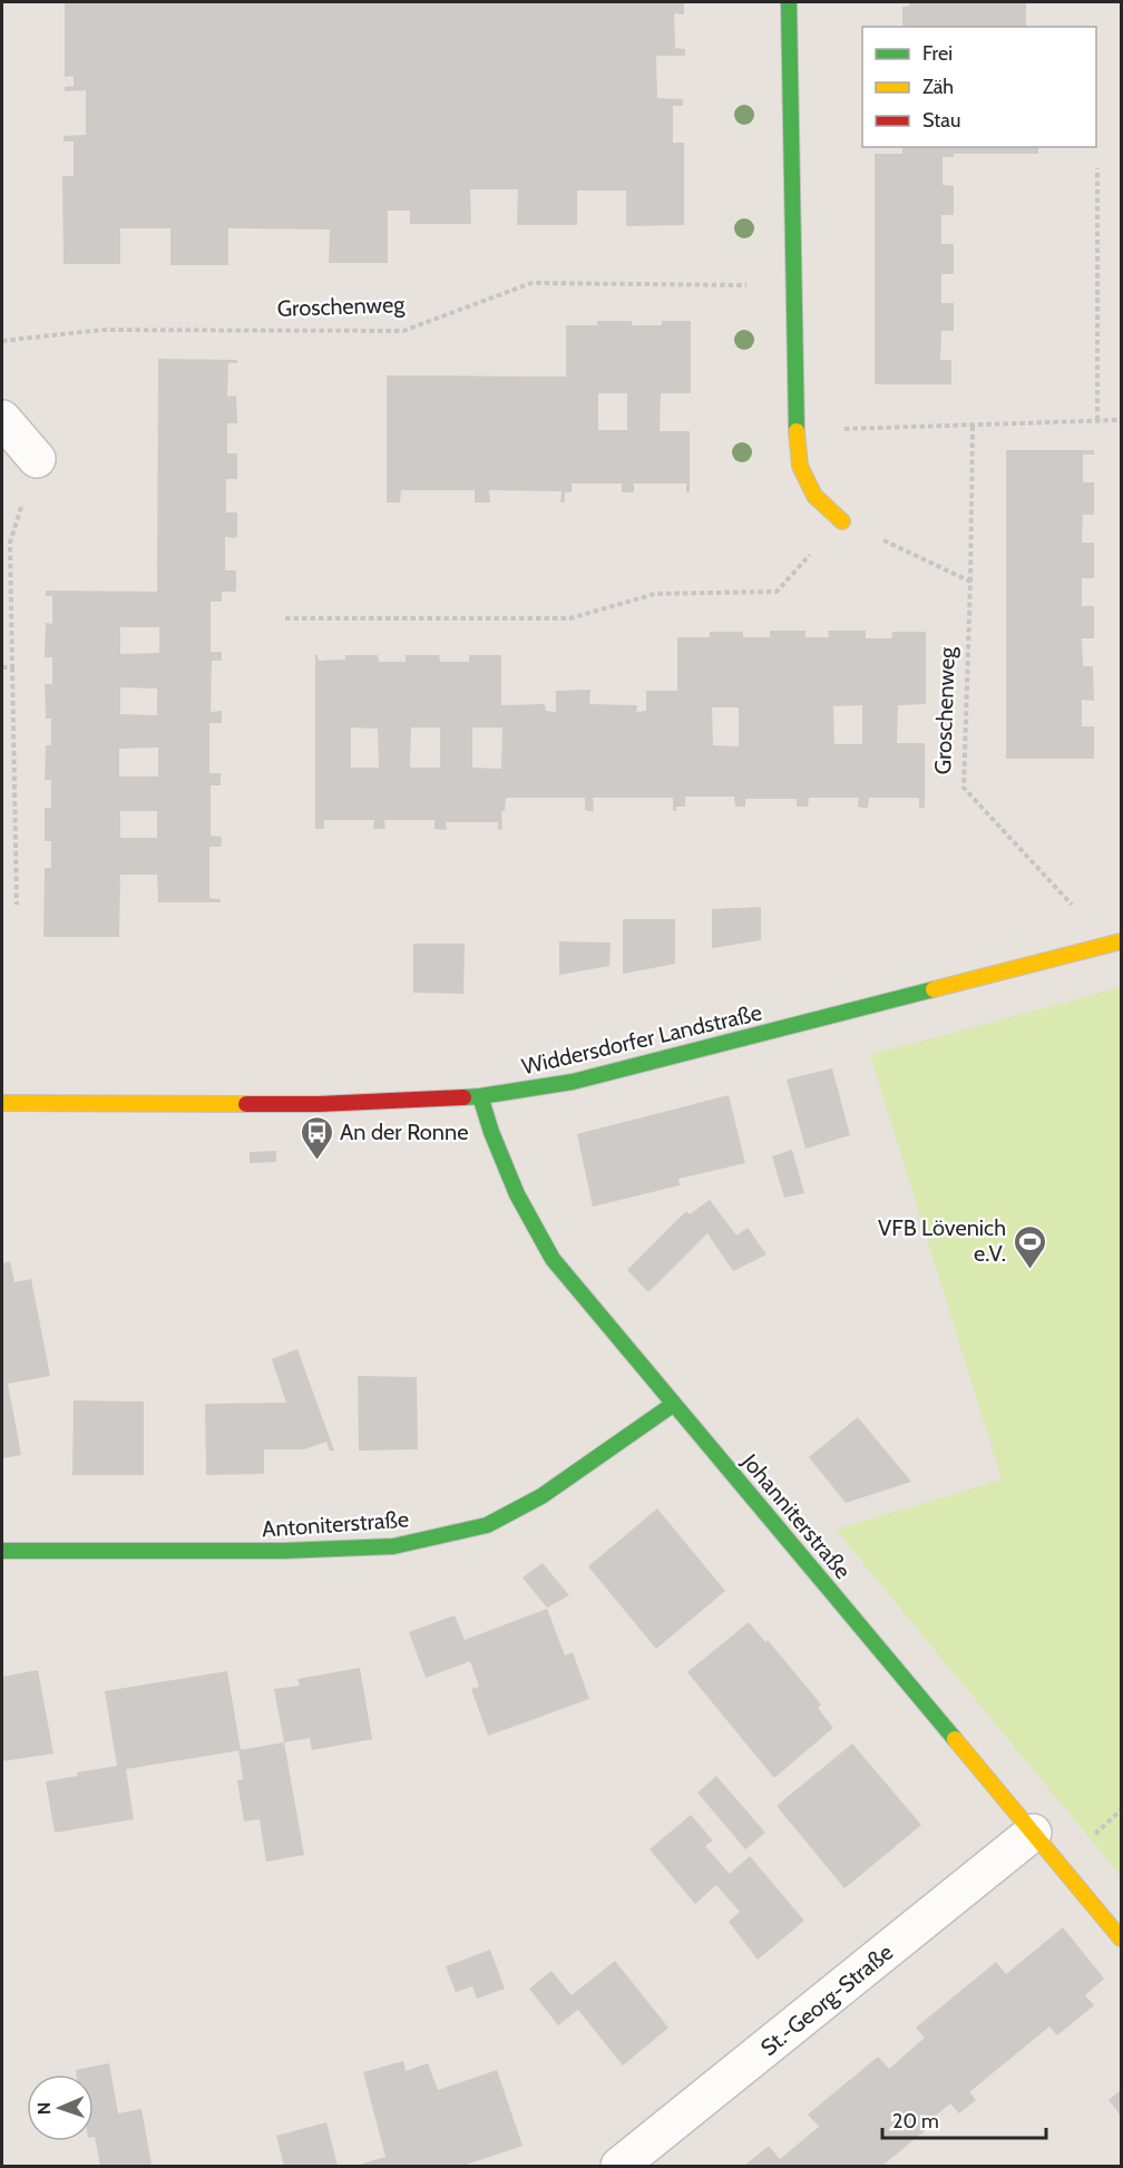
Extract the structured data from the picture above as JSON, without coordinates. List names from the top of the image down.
{
  "streets": {
    "street": [
      "Widdersdorfer Landstraße",
      "Johanniterstraße",
      "Antoniterstraße",
      "St.-Georg-Straße"
    ],
    "path": ["Groschenweg"]
  },
  "crossings": [
    ["Groschenweg", "Widdersdorfer Landstraße"],
    ["Widdersdorfer Landstraße", "Johanniterstraße"],
    ["Johanniterstraße", "Antoniterstraße"],
    ["Johanniterstraße", "St.-Georg-Straße"]
  ],
  "places": {
    "bus stop": ["An der Ronne"],
    "sports": ["VFB Lövenich e.V."]
  },
  "legend": ["Frei", "Zäh", "Stau"],
  "scale_bar": "20 m",
  "north": "left"
}
